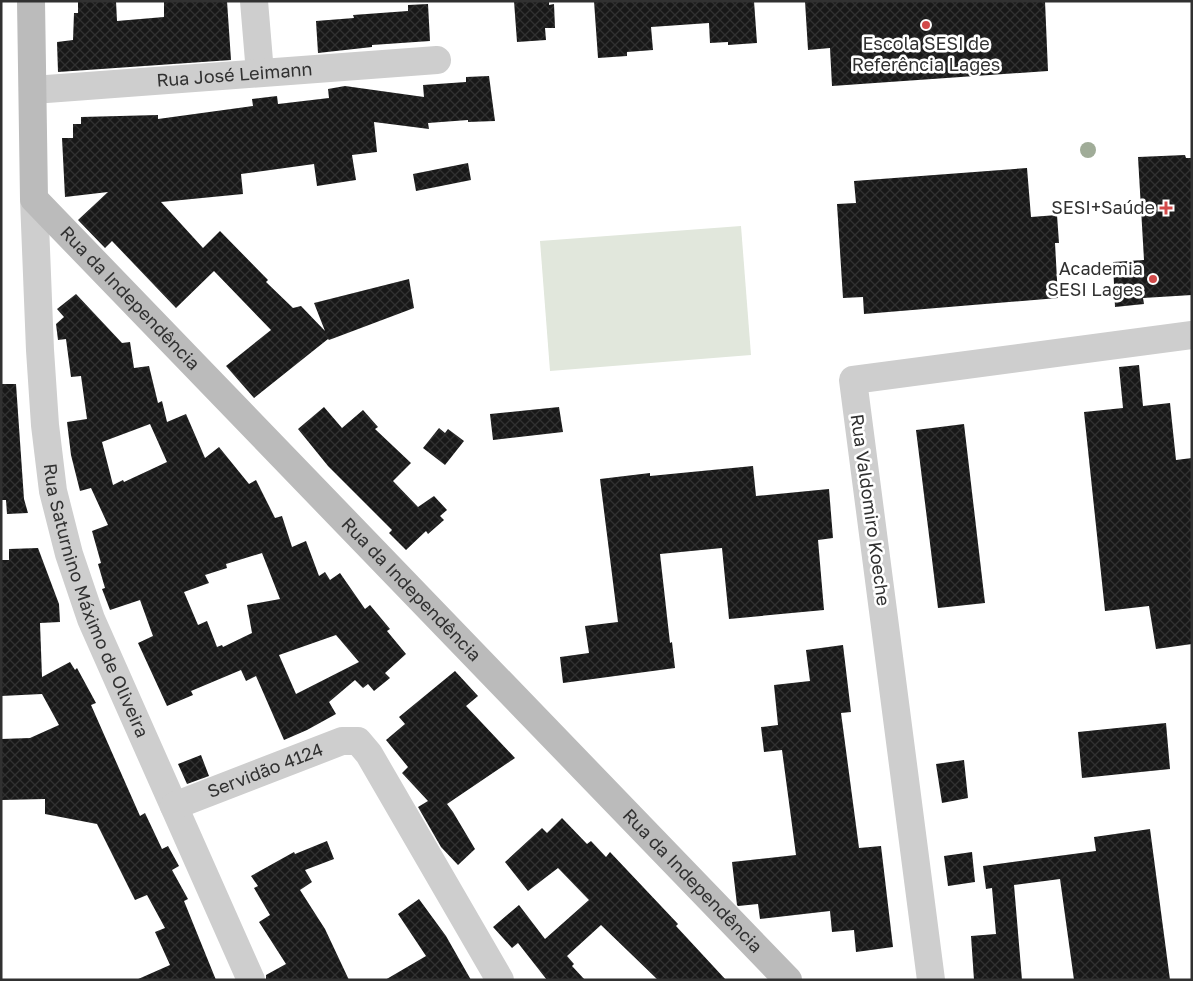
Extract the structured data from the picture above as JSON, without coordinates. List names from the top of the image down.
{
  "streets": {
    "street": [
      "Rua José Leimann",
      "Rua da Independência",
      "Rua Valdomiro Koeche",
      "Rua Saturnino Máximo de Oliveira",
      "Servidão 4124"
    ]
  },
  "crossings": [
    ["Rua da Independência", "Rua Saturnino Máximo de Oliveira"],
    ["Rua Saturnino Máximo de Oliveira", "Servidão 4124"]
  ],
  "places": {
    "other": ["Escola SESI de Referência Lages", "Academia SESI Lages"],
    "health": ["SESI+Saúde"]
  }
}
